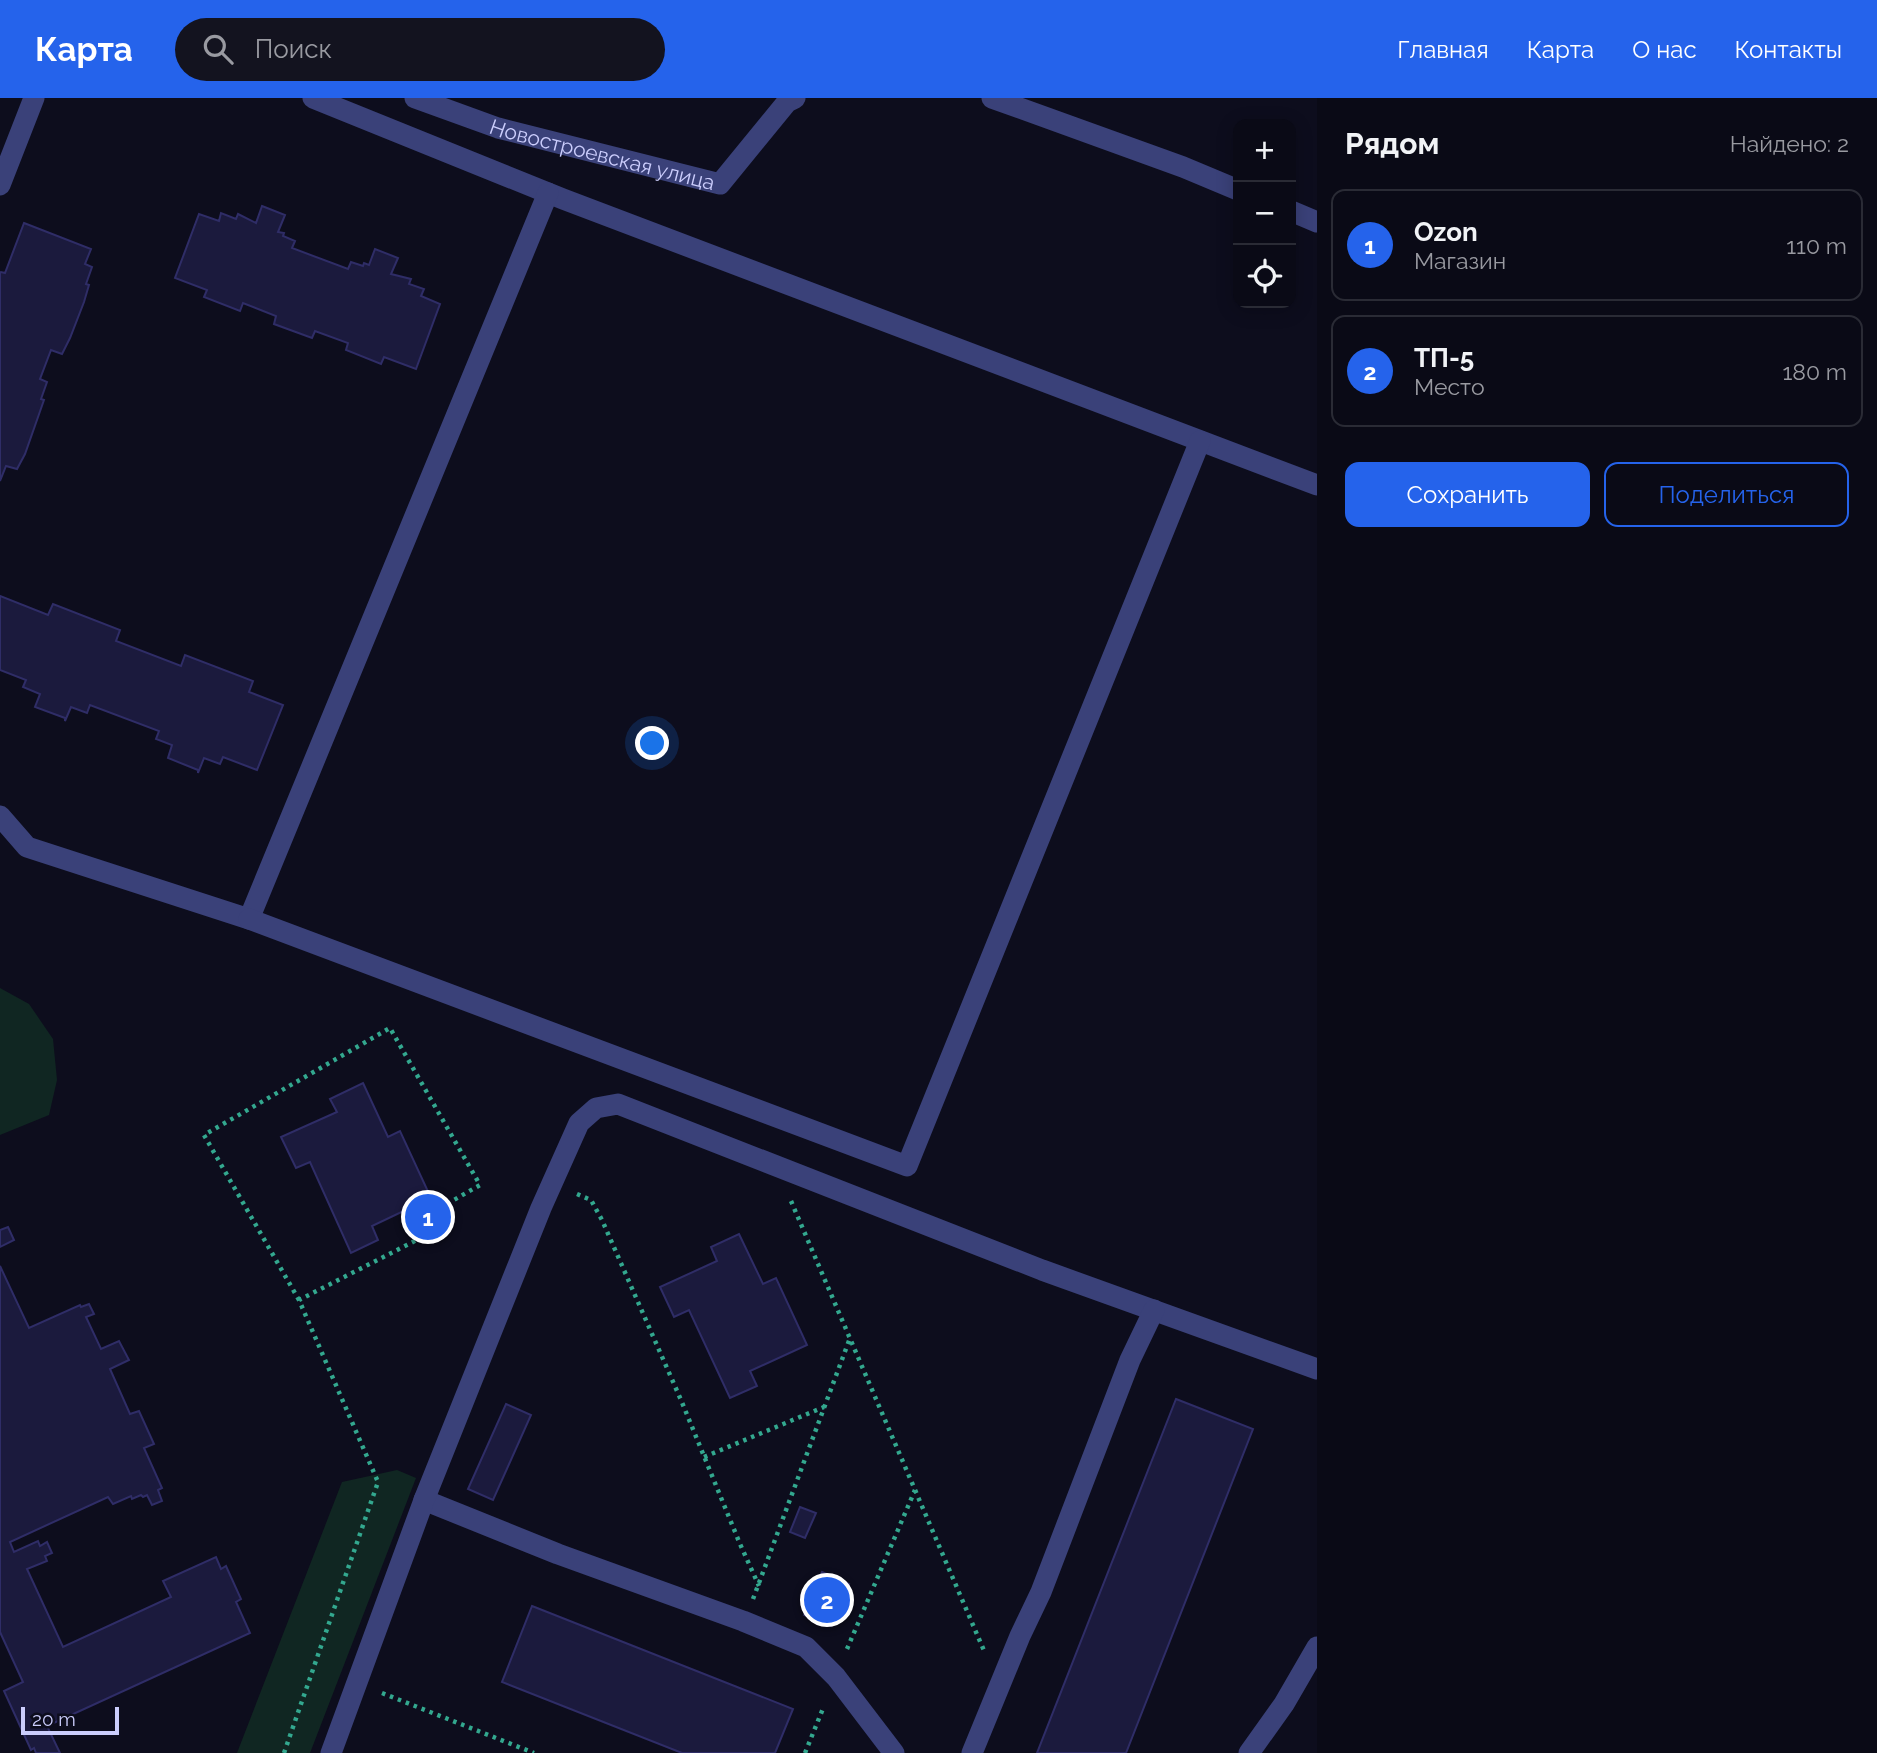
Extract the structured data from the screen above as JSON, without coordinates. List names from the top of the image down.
{
  "streets": {
    "street": ["Новостроевская улица"]
  },
  "scale_bar": "20 m",
  "page": {
    "header": "Карта",
    "search": "Поиск",
    "nav": [
      "Главная",
      "Карта",
      "О нас",
      "Контакты"
    ],
    "heading": ["Рядом", "Найдено: 2"],
    "map_buttons": ["+", "−"],
    "list": [
      {
        "mark": "1",
        "name": "Ozon",
        "note": "Магазин",
        "value": "110 m"
      },
      {
        "mark": "2",
        "name": "ТП-5",
        "note": "Место",
        "value": "180 m"
      }
    ],
    "buttons": ["Сохранить", "Поделиться"],
    "pins": ["1", "2"],
    "scale": "20 m"
  }
}
